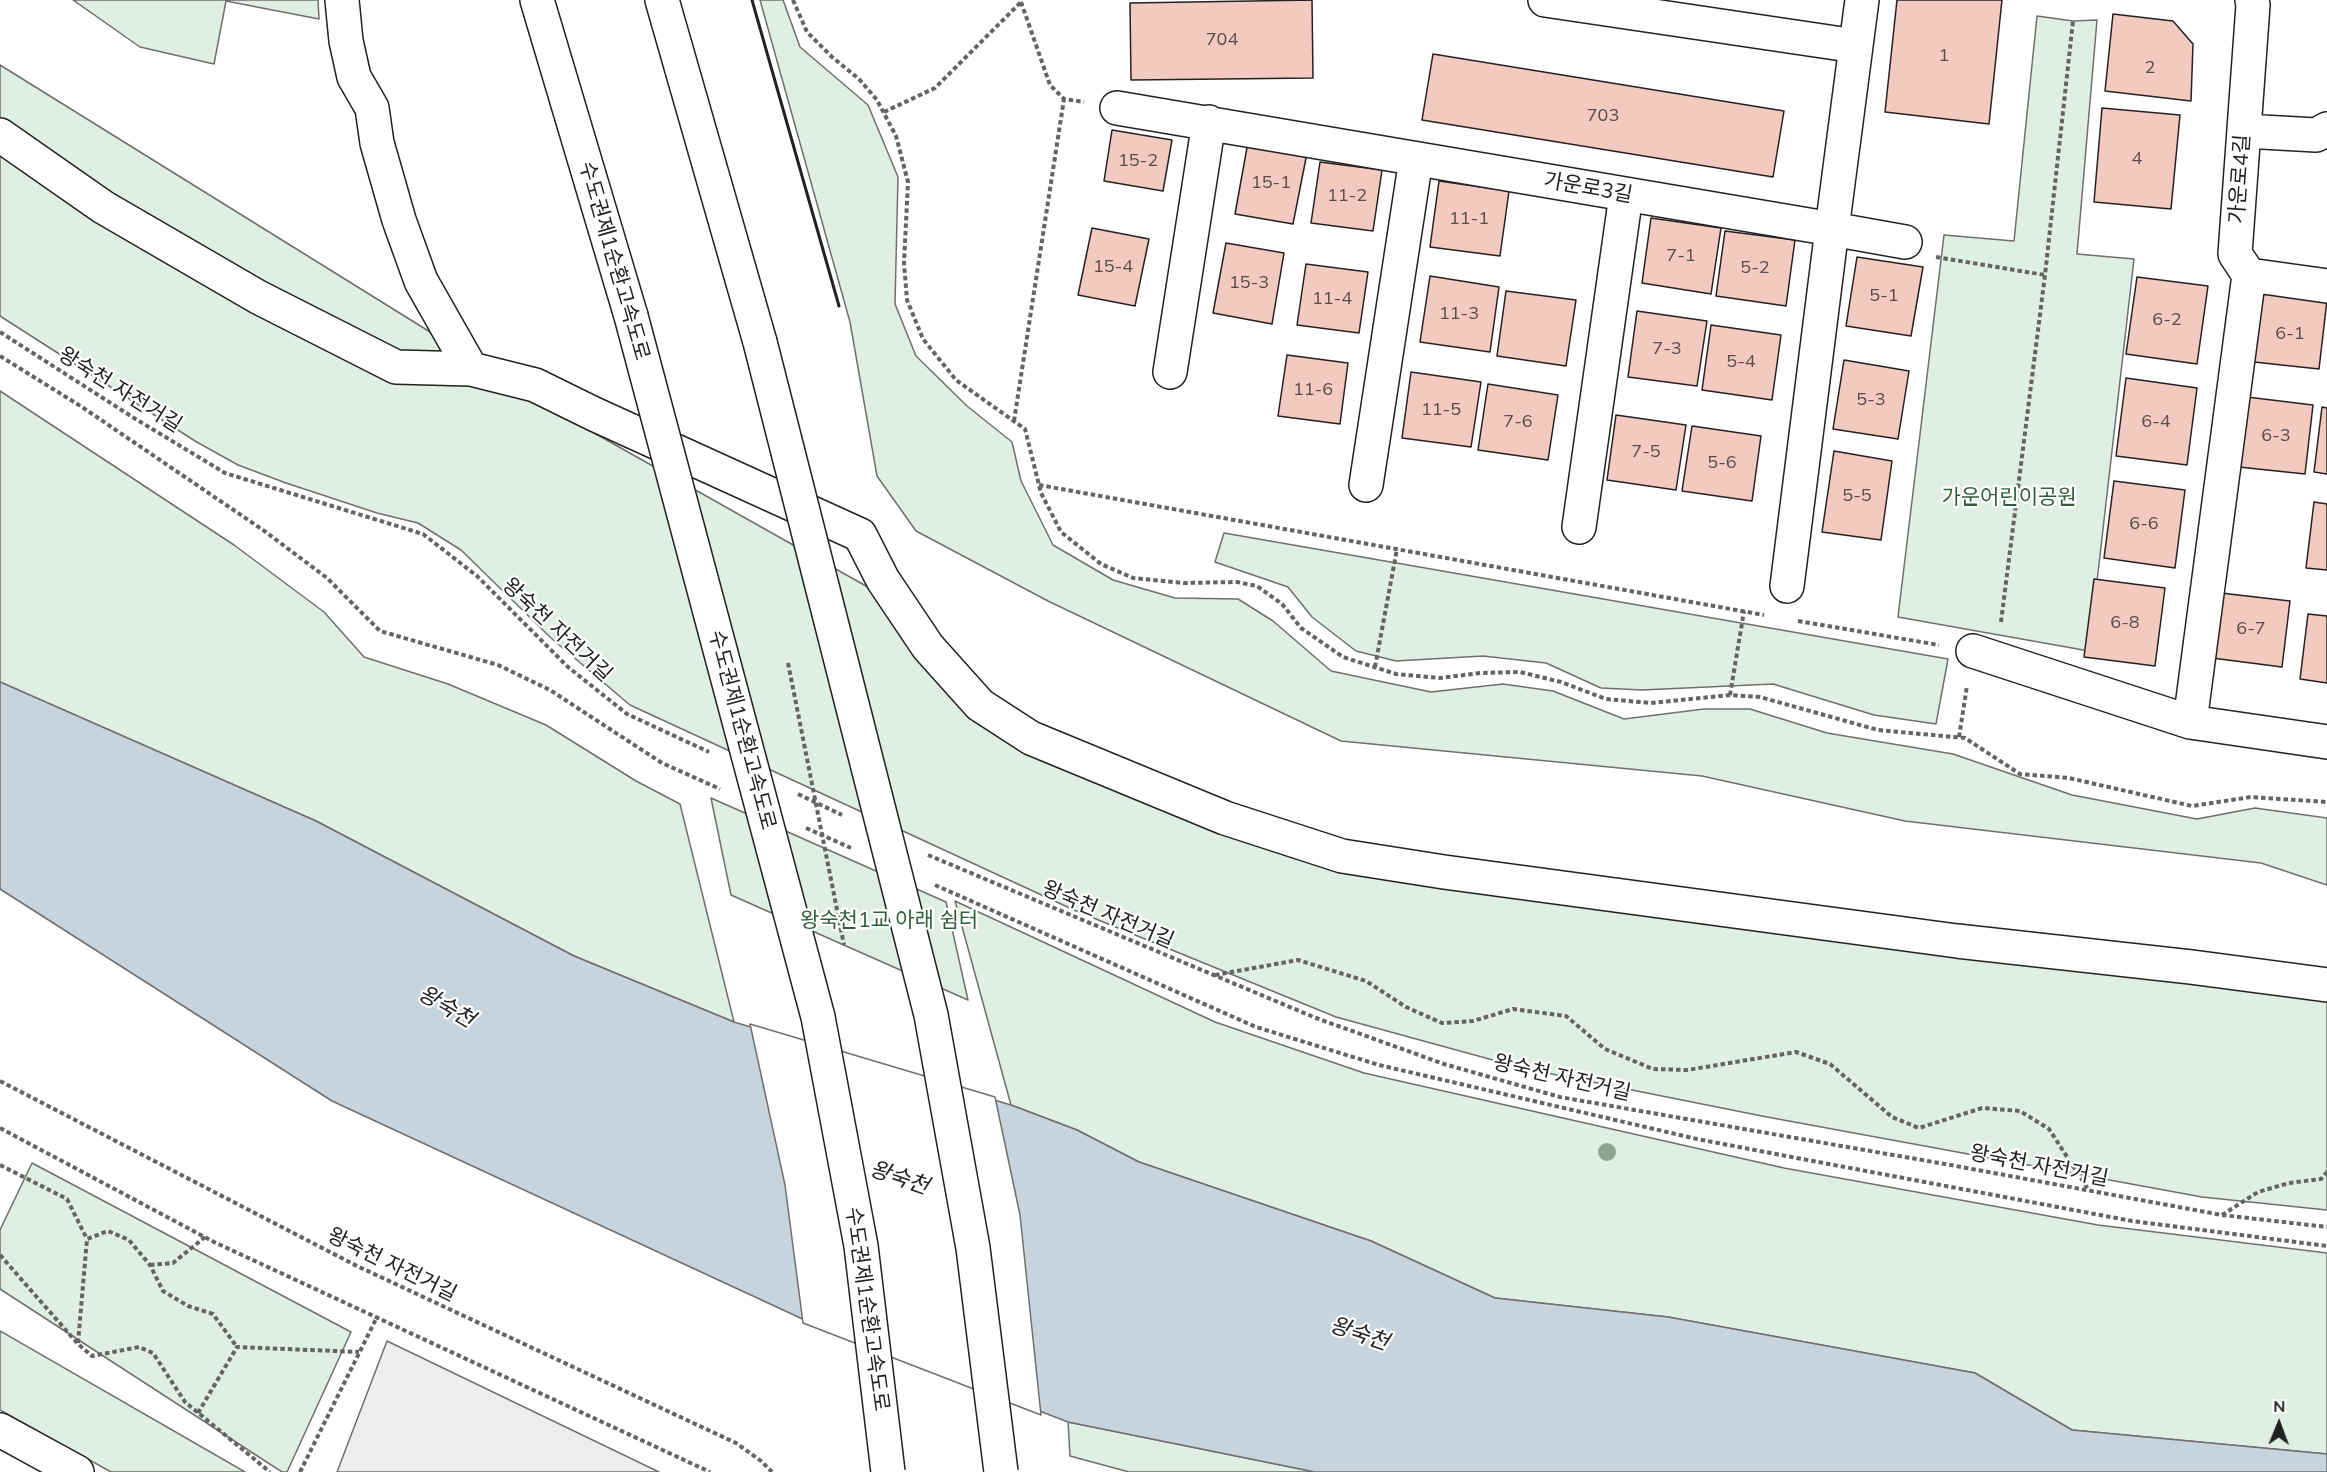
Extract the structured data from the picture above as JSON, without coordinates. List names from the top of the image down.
{
  "streets": {
    "main road": ["가운로4길", "가운로3길", "수도권제1순환고속도로"],
    "path": ["왕숙천 자전거길"]
  },
  "water": ["왕숙천"],
  "parks": ["가운어린이공원", "왕숙천1교 아래 쉼터"],
  "house_numbers": [
    "704",
    "1",
    "2",
    "703",
    "4",
    "15-2",
    "15-1",
    "11-2",
    "11-1",
    "7-1",
    "15-4",
    "5-2",
    "15-3",
    "5-1",
    "11-4",
    "11-3",
    "6-2",
    "6-1",
    "7-3",
    "5-4",
    "11-6",
    "5-3",
    "11-5",
    "7-6",
    "6-4",
    "6-3",
    "7-5",
    "5-6",
    "5-5",
    "6-6",
    "6-8",
    "6-7"
  ],
  "north": "top"
}
